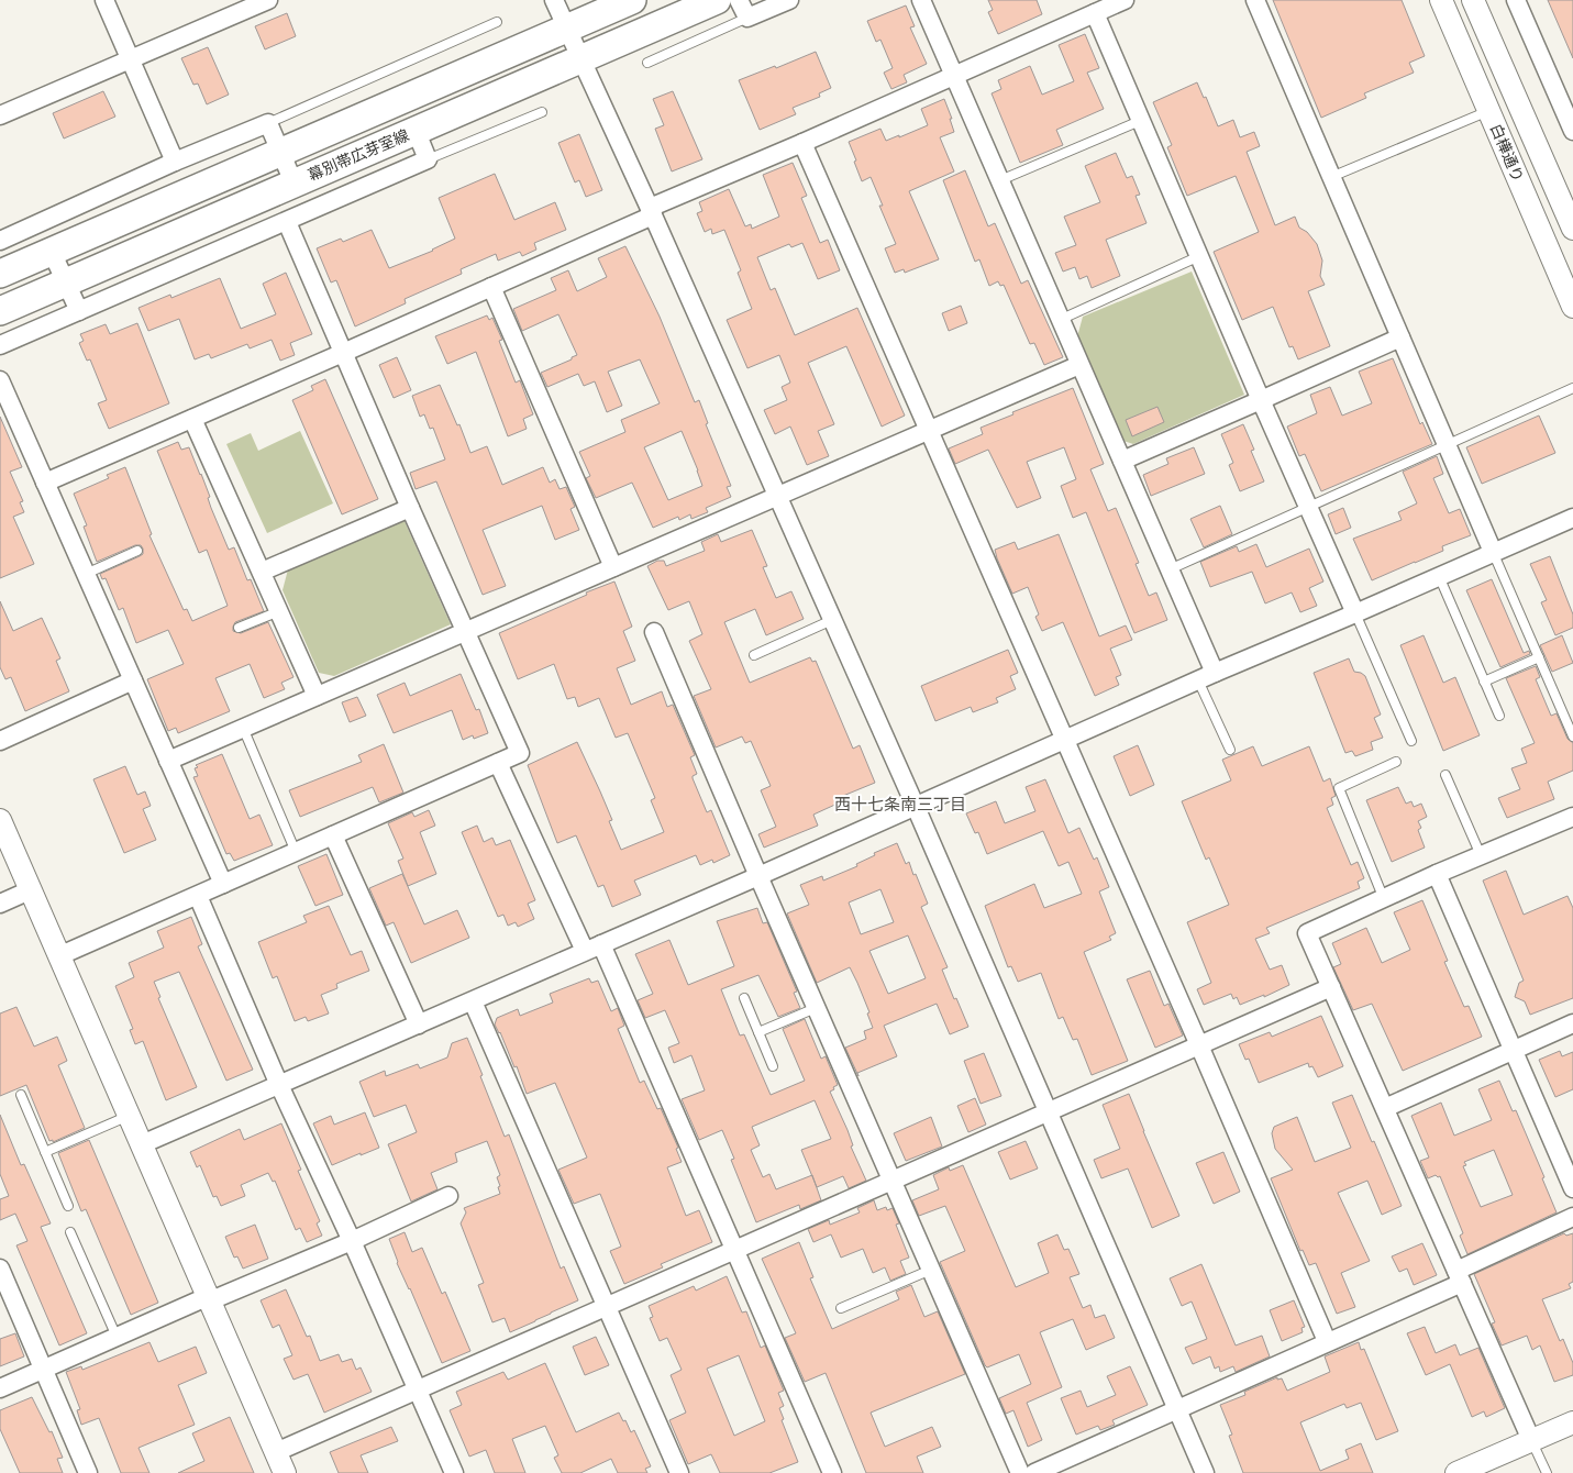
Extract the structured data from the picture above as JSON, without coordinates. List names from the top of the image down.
{
  "streets": {
    "main road": ["幕別帯広芽室線"],
    "street": ["白樺通り"]
  },
  "districts": ["西十七条南三丁目"]
}
